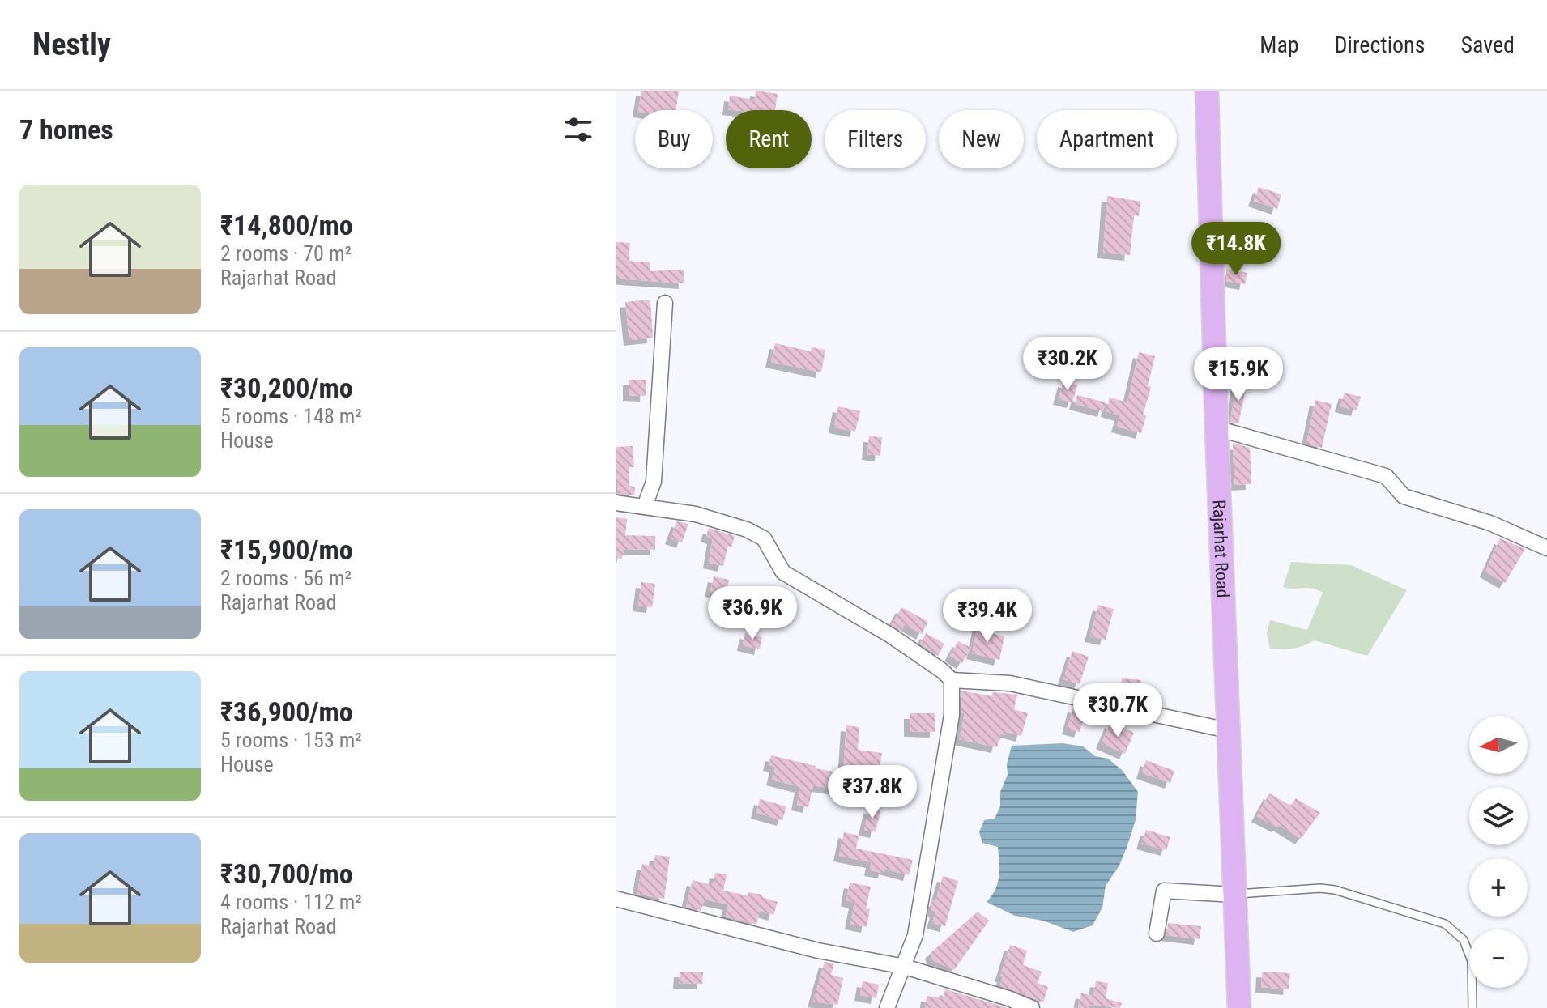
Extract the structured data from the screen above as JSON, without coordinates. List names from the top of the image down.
{
  "streets": {
    "main road": ["Rajarhat Road"]
  },
  "north": "left",
  "page": {
    "header": "Nestly",
    "nav": ["Map", "Directions", "Saved"],
    "heading": "7 homes",
    "chip": [
      "Buy",
      "Rent",
      "Filters",
      "New",
      "Apartment"
    ],
    "list": [
      {
        "name": "₹14,800/mo",
        "note": "2 rooms · 70 m² · Rajarhat Road"
      },
      {
        "name": "₹30,200/mo",
        "note": "5 rooms · 148 m² · House"
      },
      {
        "name": "₹15,900/mo",
        "note": "2 rooms · 56 m² · Rajarhat Road"
      },
      {
        "name": "₹36,900/mo",
        "note": "5 rooms · 153 m² · House"
      },
      {
        "name": "₹30,700/mo",
        "note": "4 rooms · 112 m² · Rajarhat Road"
      }
    ],
    "price": [
      "₹14.8K",
      "₹30.2K",
      "₹15.9K",
      "₹36.9K",
      "₹39.4K",
      "₹30.7K",
      "₹37.8K"
    ],
    "map_buttons": ["+", "−"]
  }
}
